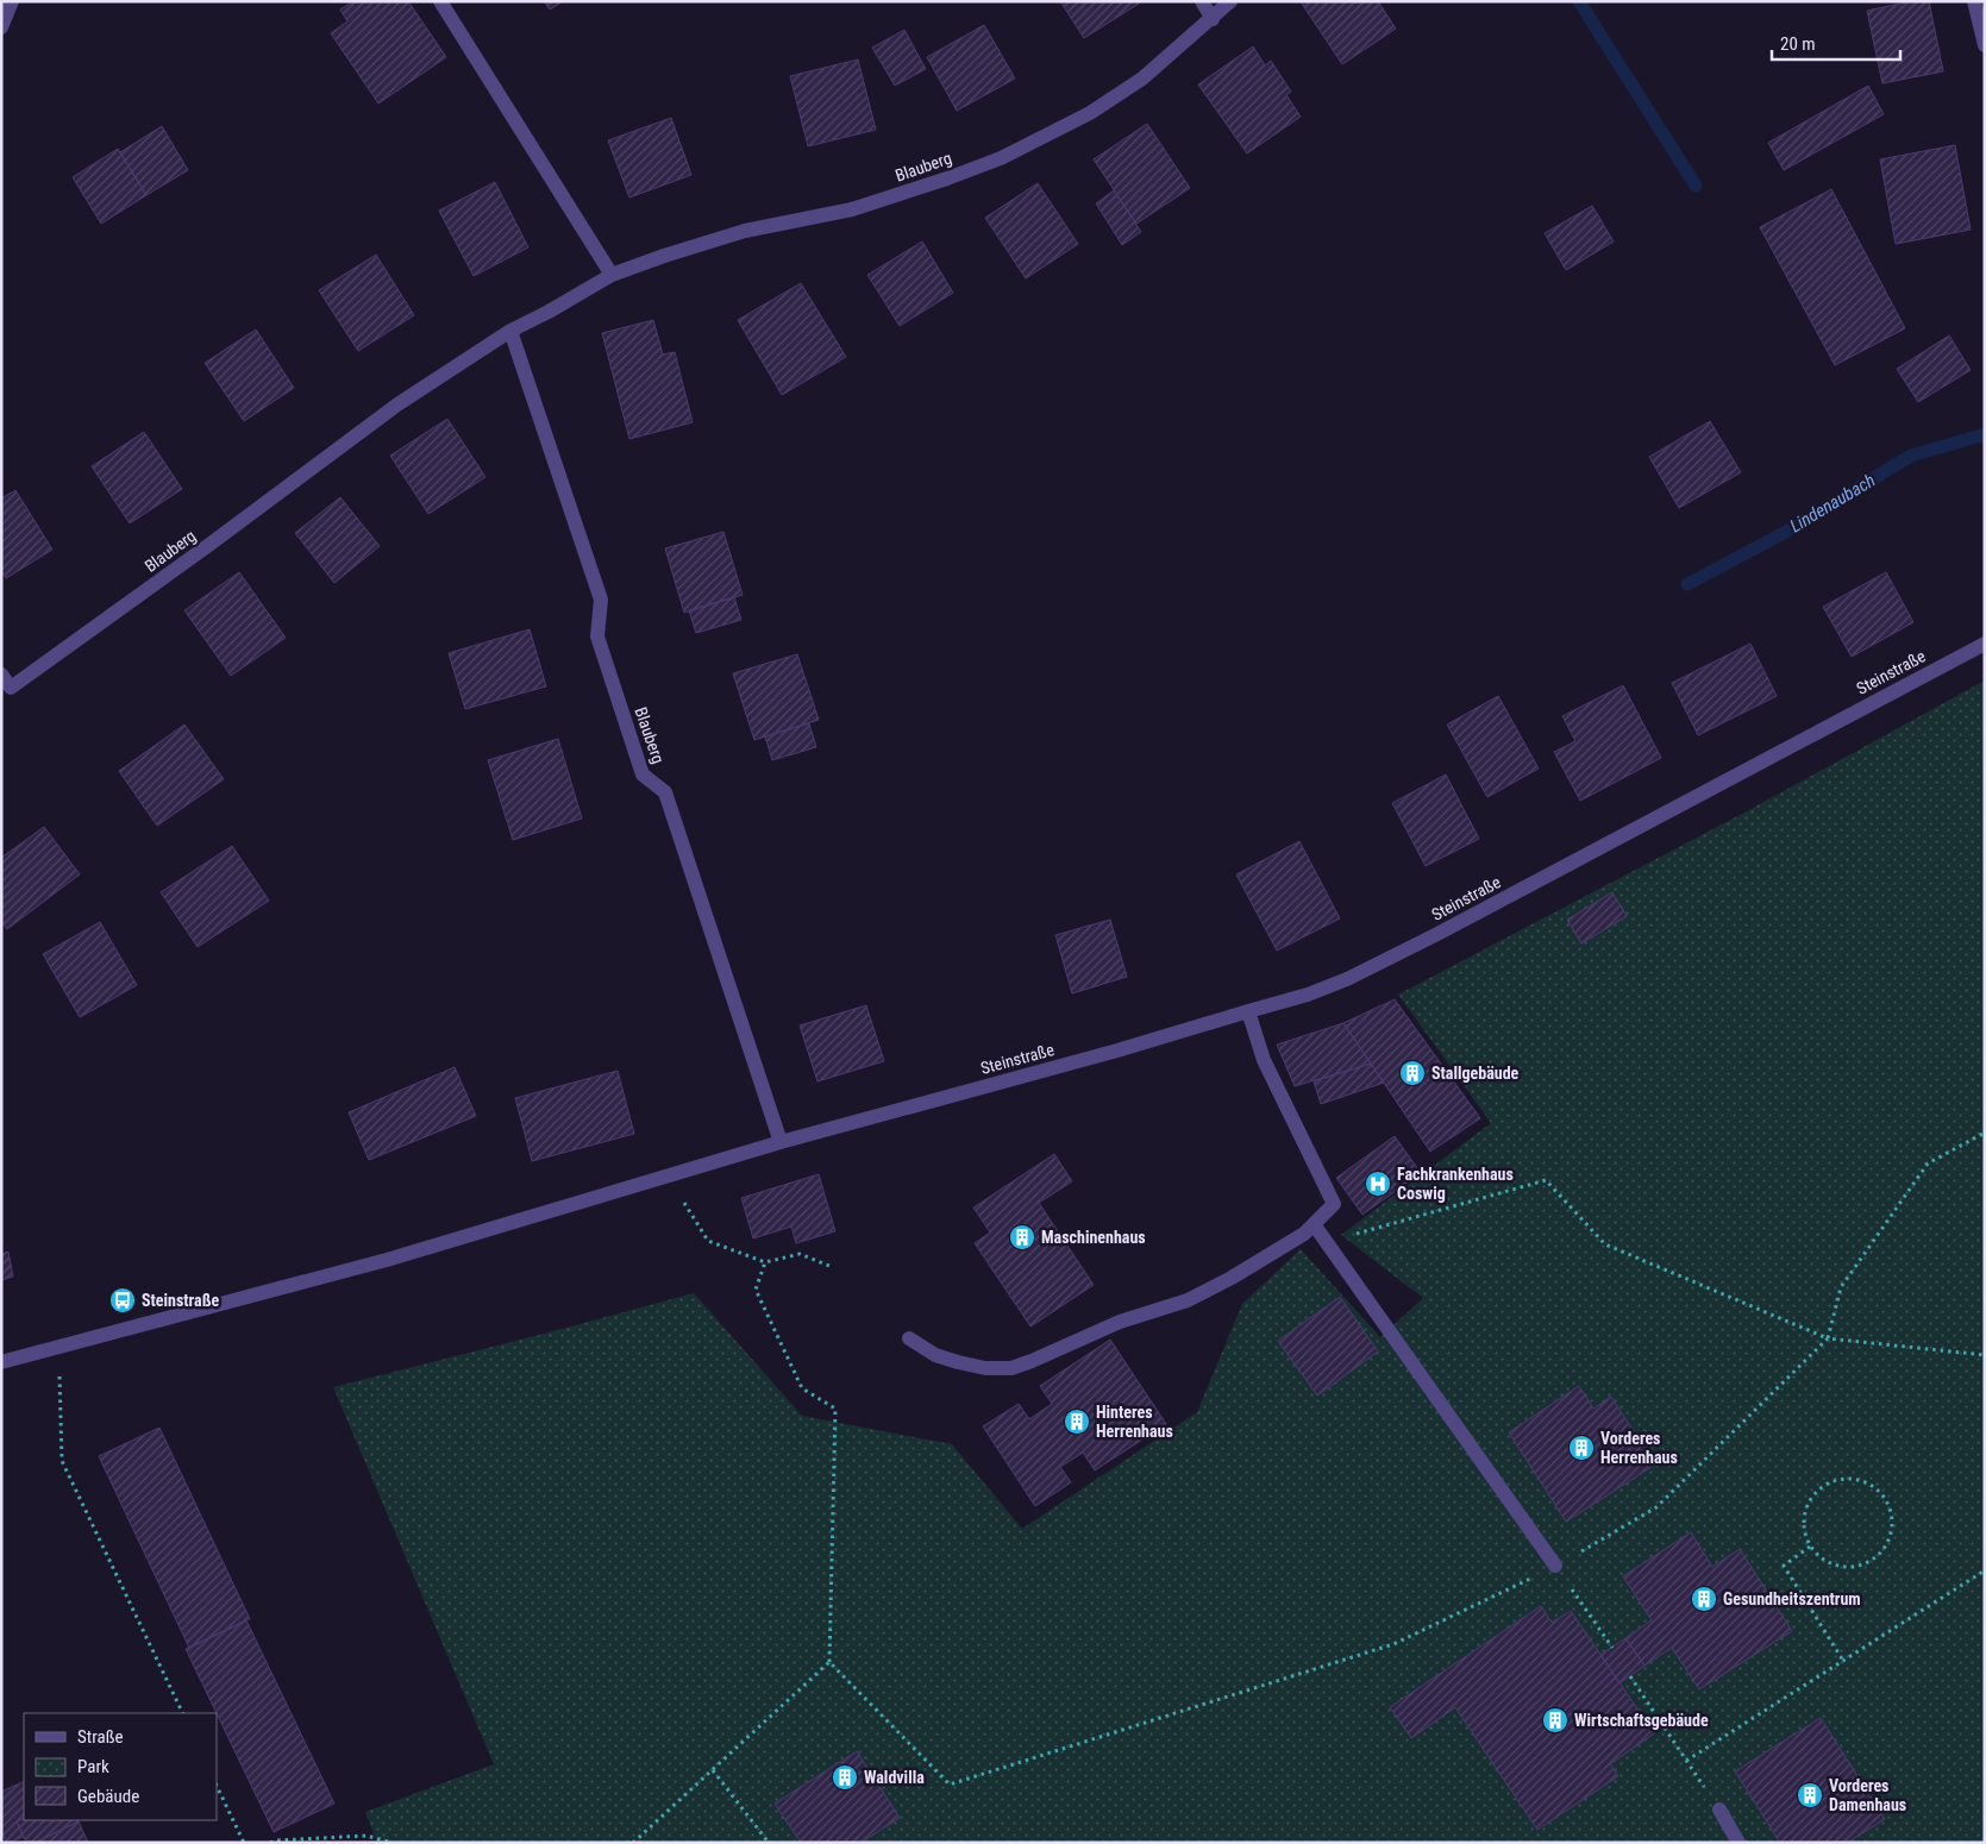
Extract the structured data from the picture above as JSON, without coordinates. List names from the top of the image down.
{
  "streets": {
    "street": ["Blauberg", "Steinstraße"]
  },
  "crossings": [
    ["Blauberg", "Steinstraße"]
  ],
  "water": ["Lindenaubach"],
  "places": {
    "building": [
      "Stallgebäude",
      "Maschinenhaus",
      "Hinteres Herrenhaus",
      "Vorderes Herrenhaus",
      "Gesundheitszentrum",
      "Wirtschaftsgebäude",
      "Waldvilla",
      "Vorderes Damenhaus"
    ],
    "hospital": ["Fachkrankenhaus Coswig"],
    "bus stop": ["Steinstraße"]
  },
  "legend": ["Straße", "Park", "Gebäude"],
  "scale_bar": "20 m"
}
